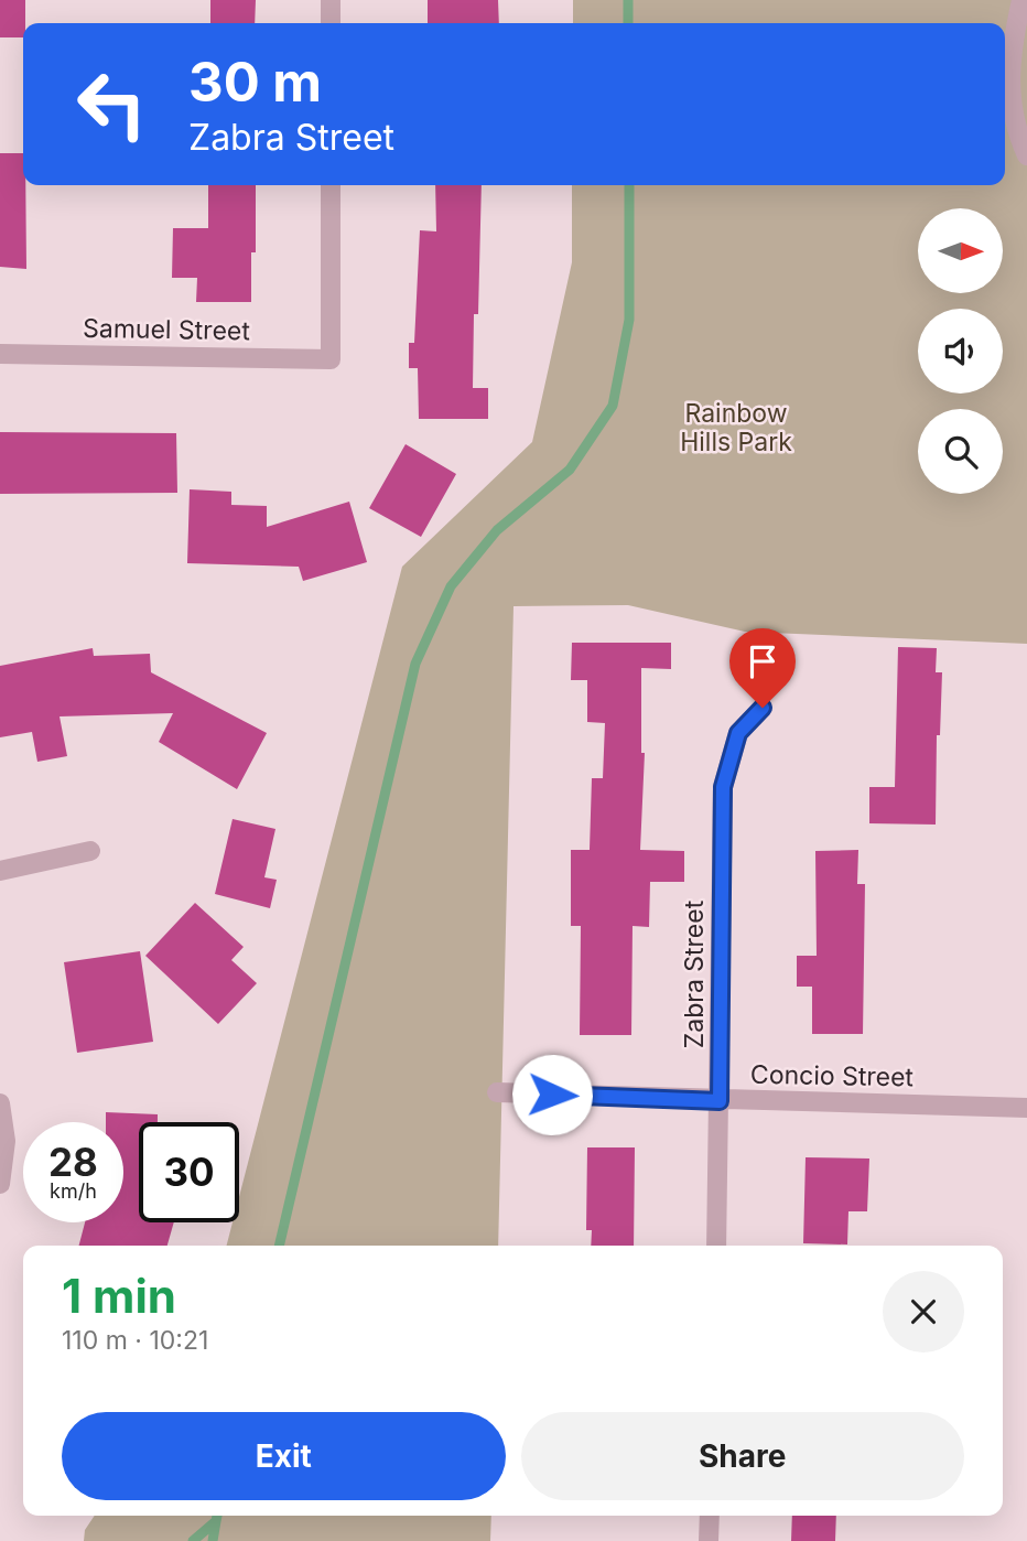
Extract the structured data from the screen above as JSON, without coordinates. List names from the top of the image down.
{
  "streets": {
    "street": ["Samuel Street", "Zabra Street", "Concio Street"]
  },
  "crossings": [
    ["Zabra Street", "Concio Street"]
  ],
  "parks": ["Rainbow Hills Park"],
  "north": "right",
  "page": {
    "turn": ["30 m", "Zabra Street"],
    "speed": "28 km/h",
    "limit": "30",
    "heading": ["1 min", "110 m · 10:21"],
    "buttons": ["Exit", "Share"]
  }
}
